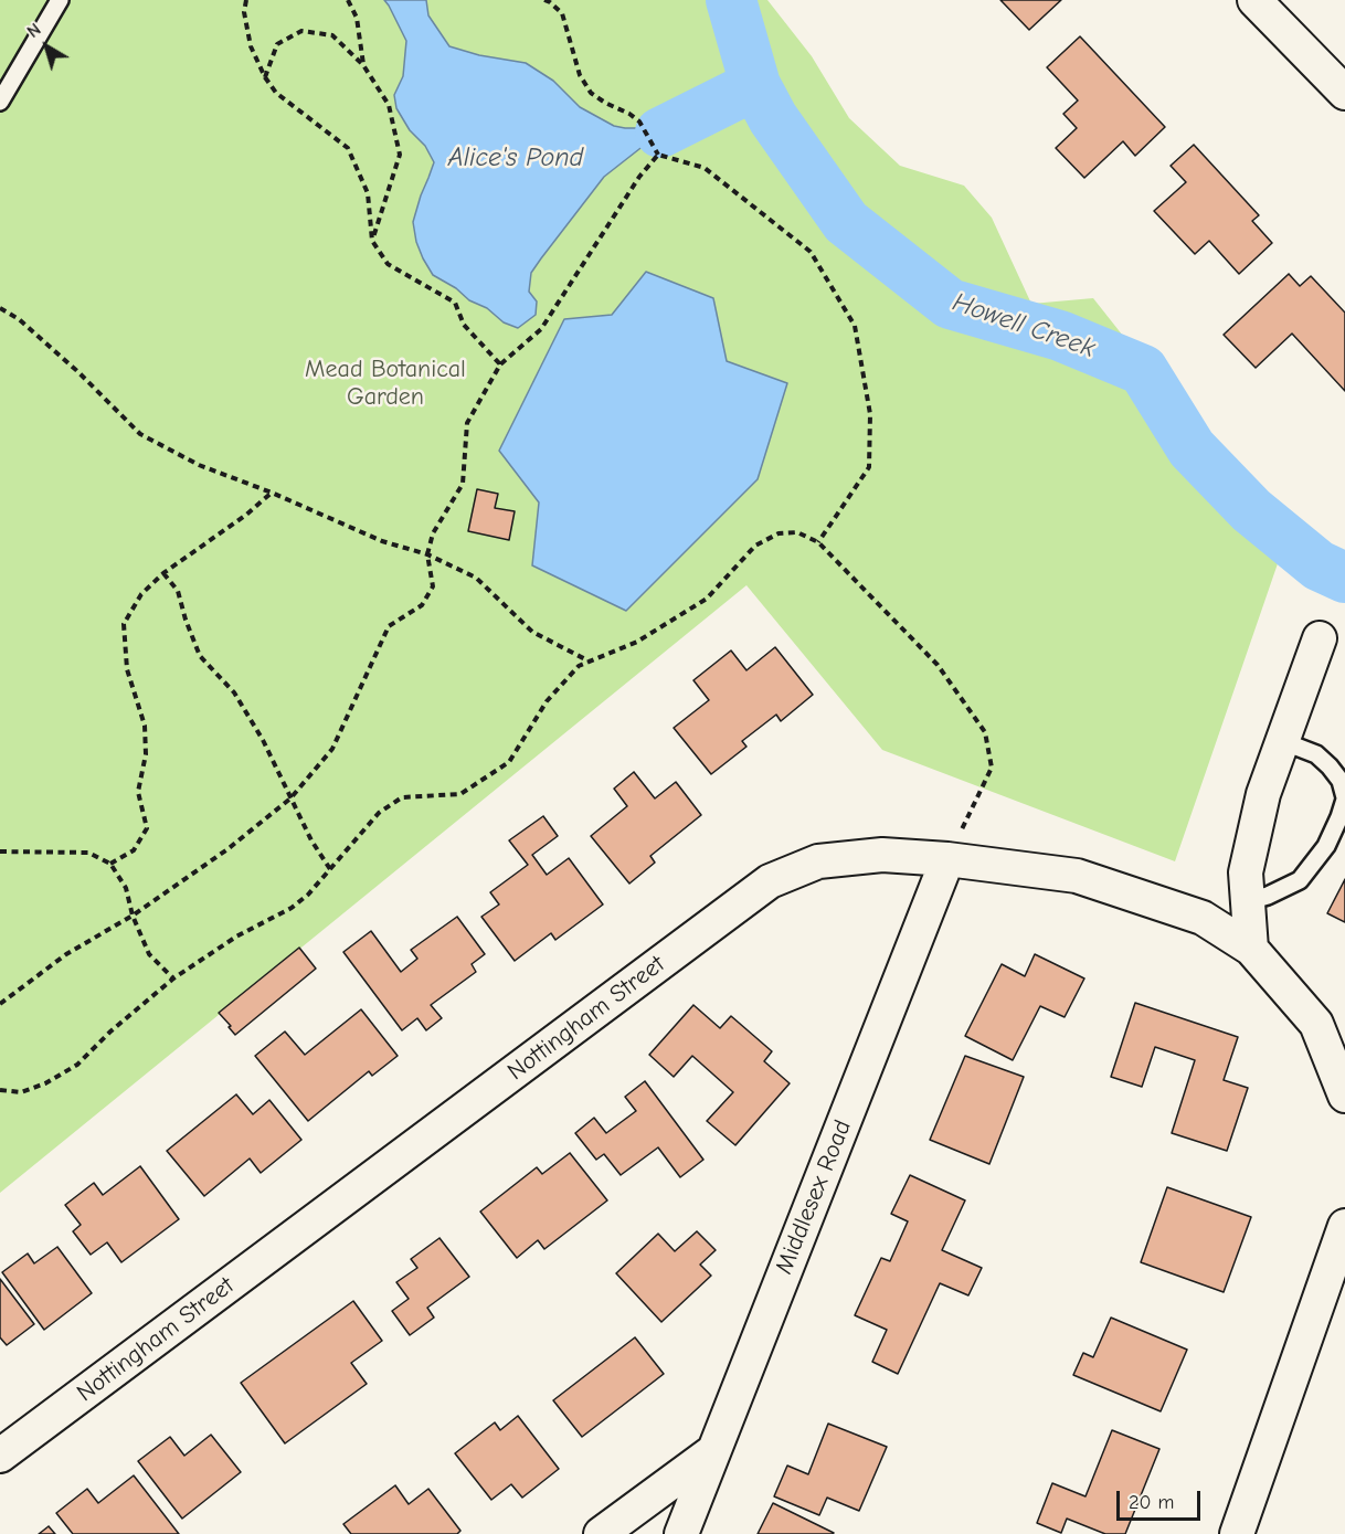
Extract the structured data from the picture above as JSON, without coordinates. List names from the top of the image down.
{
  "streets": {
    "street": ["Nottingham Street", "Middlesex Road"]
  },
  "crossings": [
    ["Nottingham Street", "Middlesex Road"]
  ],
  "water": ["Alice's Pond", "Howell Creek"],
  "parks": ["Mead Botanical Garden"],
  "scale_bar": "20 m",
  "north": "top left"
}
